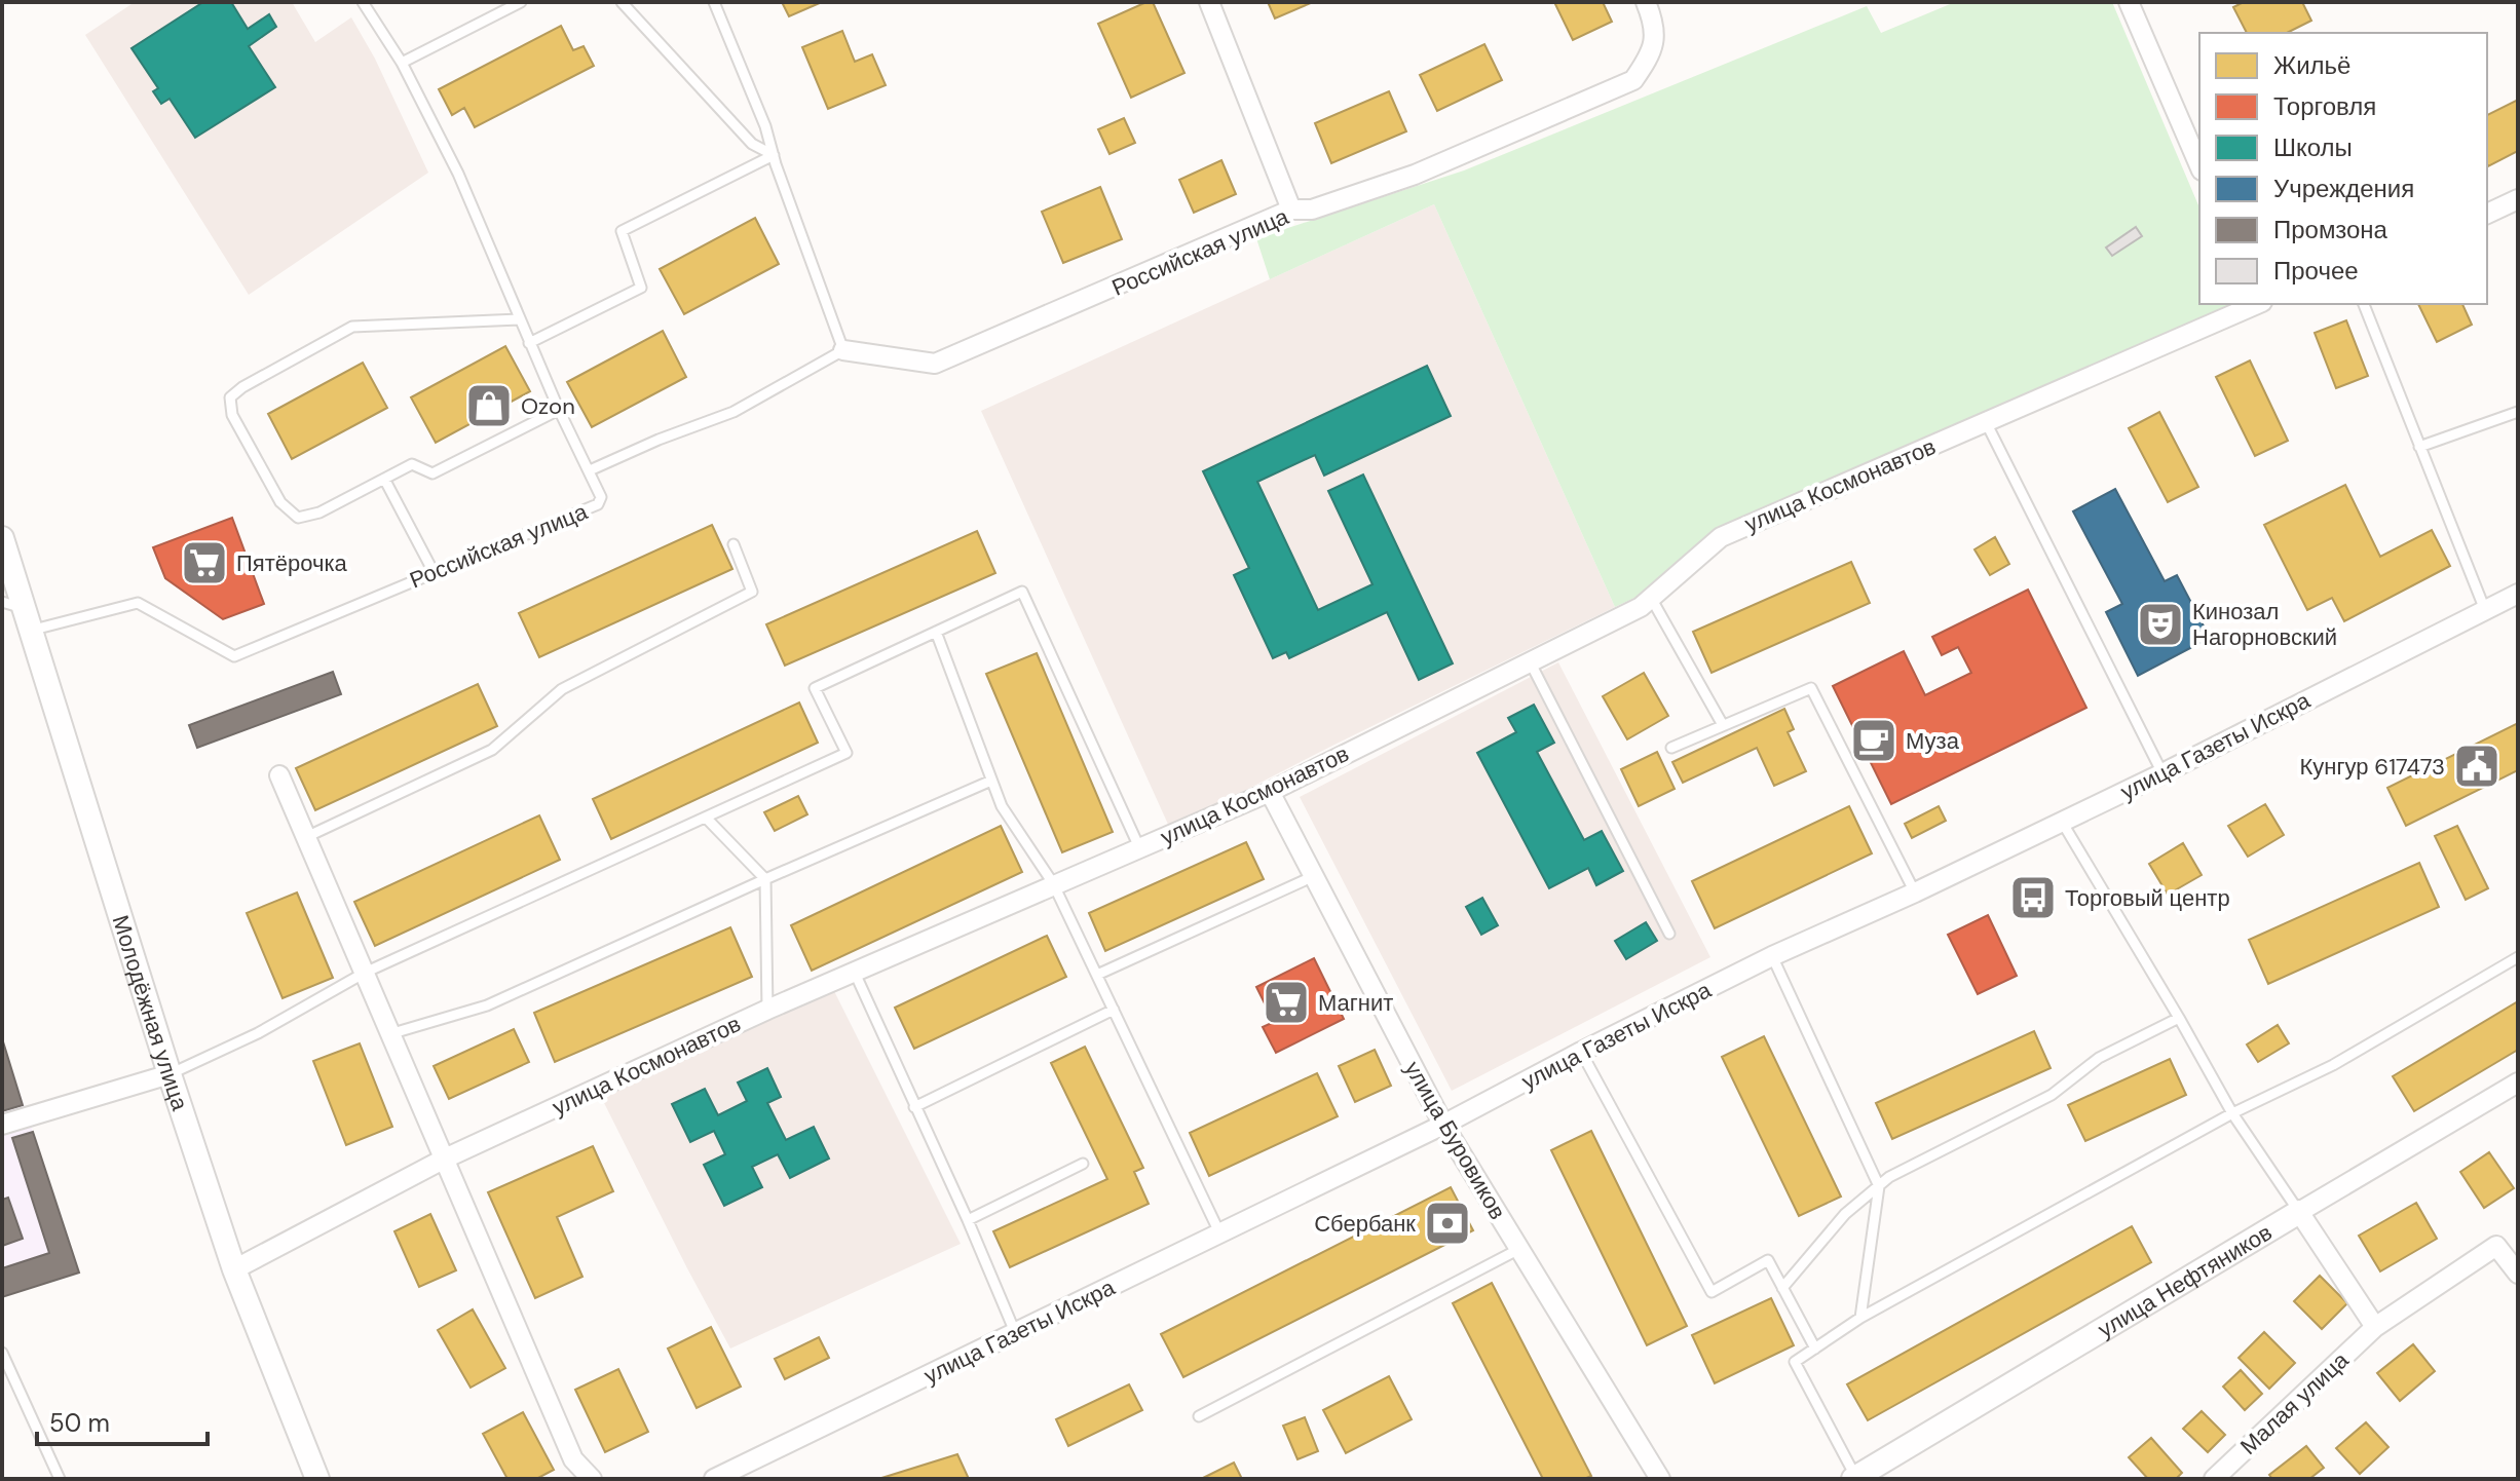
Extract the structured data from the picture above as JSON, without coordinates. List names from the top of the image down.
{
  "streets": {
    "street": [
      "Российская улица",
      "улица Космонавтов",
      "улица Газеты Искра",
      "Молодёжная улица",
      "улица Буровиков",
      "улица Нефтяников",
      "Малая улица"
    ]
  },
  "crossings": [
    ["Российская улица", "Молодёжная улица"],
    ["улица Космонавтов", "Молодёжная улица"],
    ["улица Космонавтов", "улица Буровиков"],
    ["улица Газеты Искра", "улица Буровиков"]
  ],
  "places": {
    "shop": ["Ozon"],
    "supermarket": ["Пятёрочка", "Магнит"],
    "theatre": ["Кинозал Нагорновский"],
    "cafe": ["Муза"],
    "public building": ["Кунгур 617473"],
    "bus stop": ["Торговый центр"],
    "bank": ["Сбербанк"]
  },
  "legend": [
    "Жильё",
    "Торговля",
    "Школы",
    "Учреждения",
    "Промзона",
    "Прочее"
  ],
  "scale_bar": "50 m"
}
